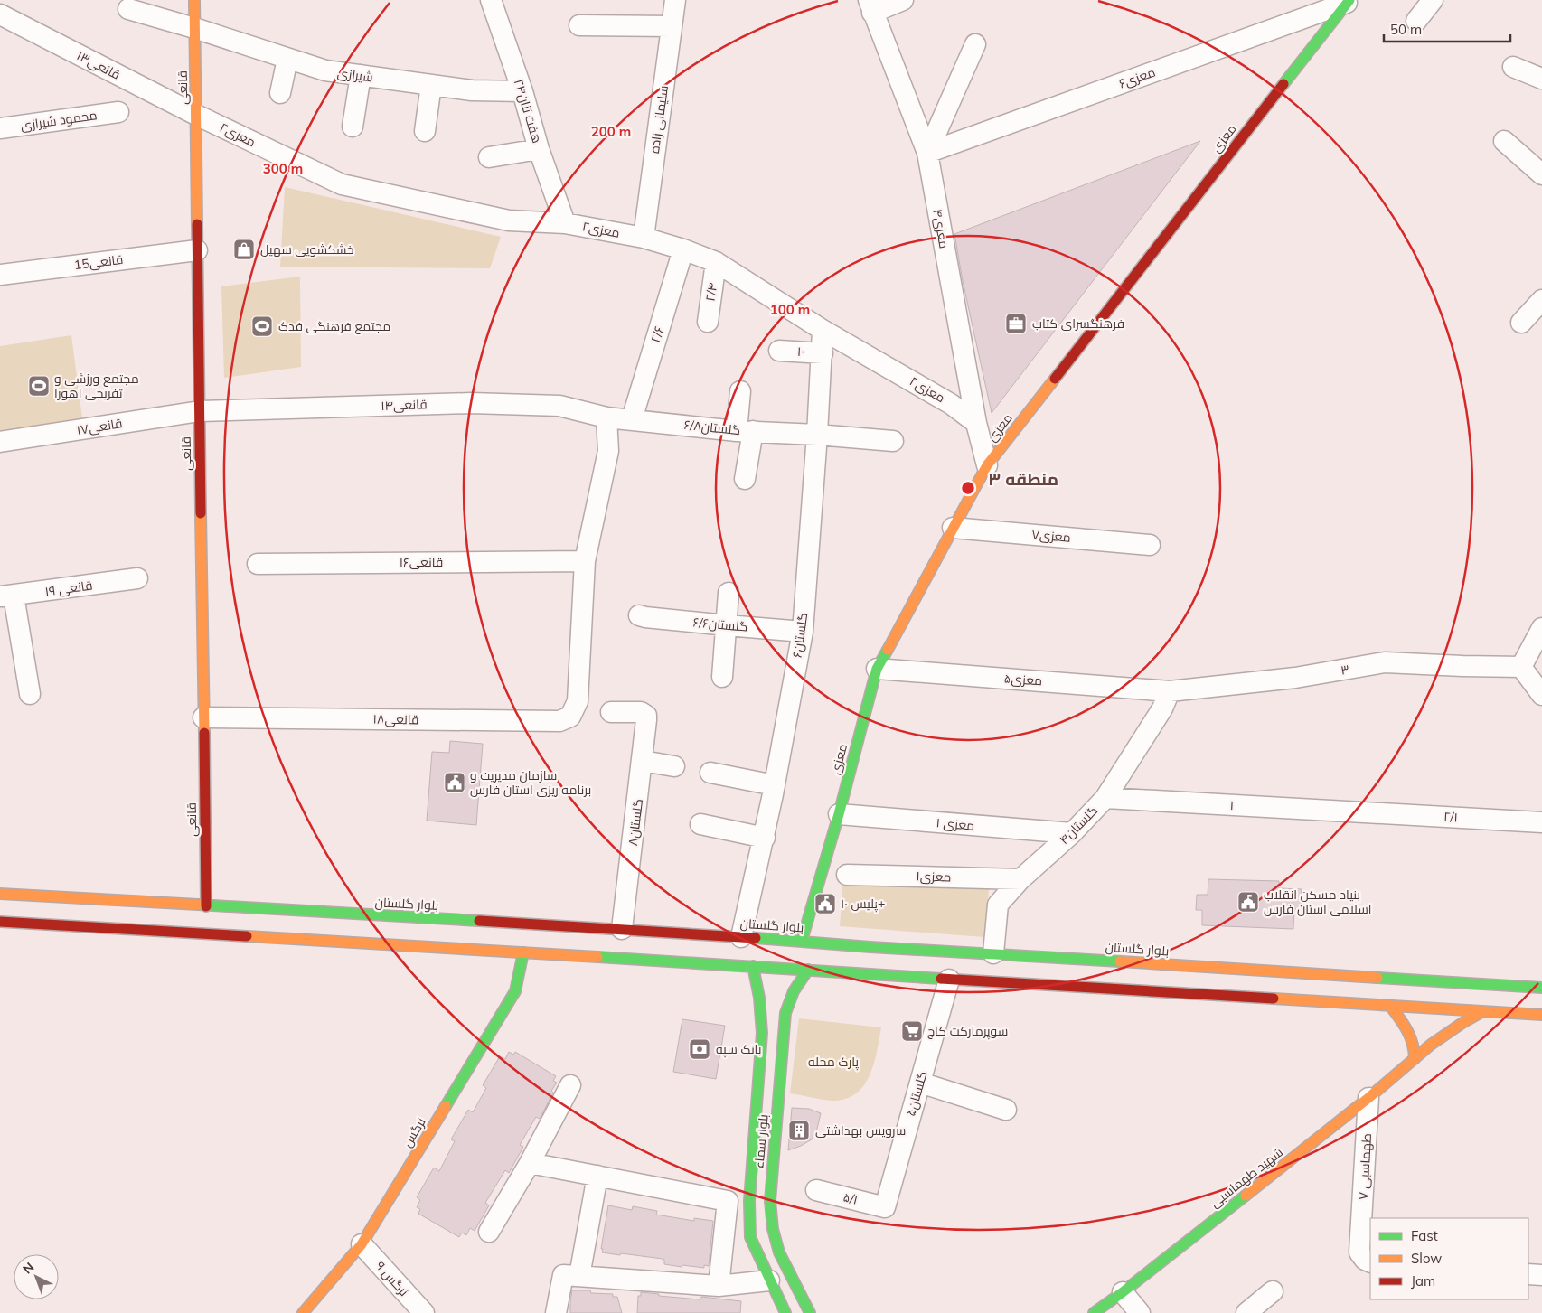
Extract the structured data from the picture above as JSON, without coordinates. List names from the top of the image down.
{
  "streets": {
    "street": [
      "۱۳قانعی",
      "شیرازی",
      "۶معزی",
      "قانعی",
      "هفت تنان۲۴",
      "سلیمانی زاده",
      "محمود شیرازی",
      "۲معزی",
      "معزی",
      "۴معزی",
      "15قانعی",
      "۲/۴",
      "۲/۶",
      "۱۰",
      "۱۴قانعی",
      "۱۷قانعی",
      "۶/۸گلستان",
      "۷معزی",
      "۱۶قانعی",
      "قانعی ۱۹",
      "۶/۶گلستان",
      "گلستان۶",
      "۳",
      "۵معزی",
      "۱۸قانعی",
      "۱",
      "۲/۱",
      "گلستان۸",
      "معزی ۱",
      "گلستان۴",
      "۱معزی",
      "بلوار گلستان",
      "گلستان۵",
      "نرگس",
      "بلوار سماء",
      "۷ طهماسبی",
      "شهید طهماسبی",
      "۵/۱",
      "۹ نرگس"
    ]
  },
  "crossings": [
    ["۱۳قانعی", "قانعی"],
    ["۱۳قانعی", "۲معزی"],
    ["شیرازی", "قانعی"],
    ["شیرازی", "هفت تنان۲۴"],
    ["۶معزی", "معزی"],
    ["۶معزی", "۴معزی"],
    ["قانعی", "۲معزی"],
    ["قانعی", "15قانعی"],
    ["قانعی", "۱۴قانعی"],
    ["قانعی", "۱۷قانعی"],
    ["قانعی", "۱۸قانعی"],
    ["قانعی", "بلوار گلستان"],
    ["هفت تنان۲۴", "۲معزی"],
    ["سلیمانی زاده", "۲معزی"],
    ["۲معزی", "۴معزی"],
    ["۲معزی", "۲/۴"],
    ["۲معزی", "۲/۶"],
    ["۲معزی", "گلستان۶"],
    ["معزی", "۴معزی"],
    ["معزی", "۷معزی"],
    ["معزی", "۵معزی"],
    ["معزی", "معزی ۱"],
    ["معزی", "بلوار گلستان"],
    ["۲/۶", "۶/۸گلستان"],
    ["۱۰", "گلستان۶"],
    ["۱۴قانعی", "۱۷قانعی"],
    ["۱۴قانعی", "۶/۸گلستان"],
    ["۶/۸گلستان", "گلستان۶"],
    ["۱۶قانعی", "۱۸قانعی"],
    ["۶/۶گلستان", "گلستان۶"],
    ["گلستان۶", "بلوار گلستان"],
    ["۳", "۵معزی"],
    ["۳", "گلستان۴"],
    ["۵معزی", "گلستان۴"],
    ["۱", "۲/۱"],
    ["۱", "گلستان۴"],
    ["گلستان۸", "بلوار گلستان"],
    ["معزی ۱", "گلستان۴"],
    ["گلستان۴", "۱معزی"],
    ["گلستان۴", "بلوار گلستان"],
    ["گلستان۵", "۵/۱"],
    ["نرگس", "۹ نرگس"],
    ["۷ طهماسبی", "شهید طهماسبی"]
  ],
  "districts": ["منطقه ۳"],
  "parks": ["پارک محله"],
  "places": {
    "shop": ["خشکشویی سهیل"],
    "office": ["فرهنگسرای کتاب"],
    "sports": ["مجتمع فرهنگی فدک", "مجتمع ورزشی و تفریحی اهورا"],
    "public building": ["سازمان مدیریت و برنامه ریزی استان فارس", "بنیاد مسکن انقلاب اسلامی استان فارس", "پلیس ۱۰+"],
    "supermarket": ["سوپرمارکت کاج"],
    "bank": ["بانک سپه"],
    "building": ["سرویس بهداشتی"]
  },
  "legend": ["Fast", "Slow", "Jam"],
  "scale_bar": "50 m",
  "north": "top left",
  "rings": ["200 m", "300 m", "100 m"]
}
